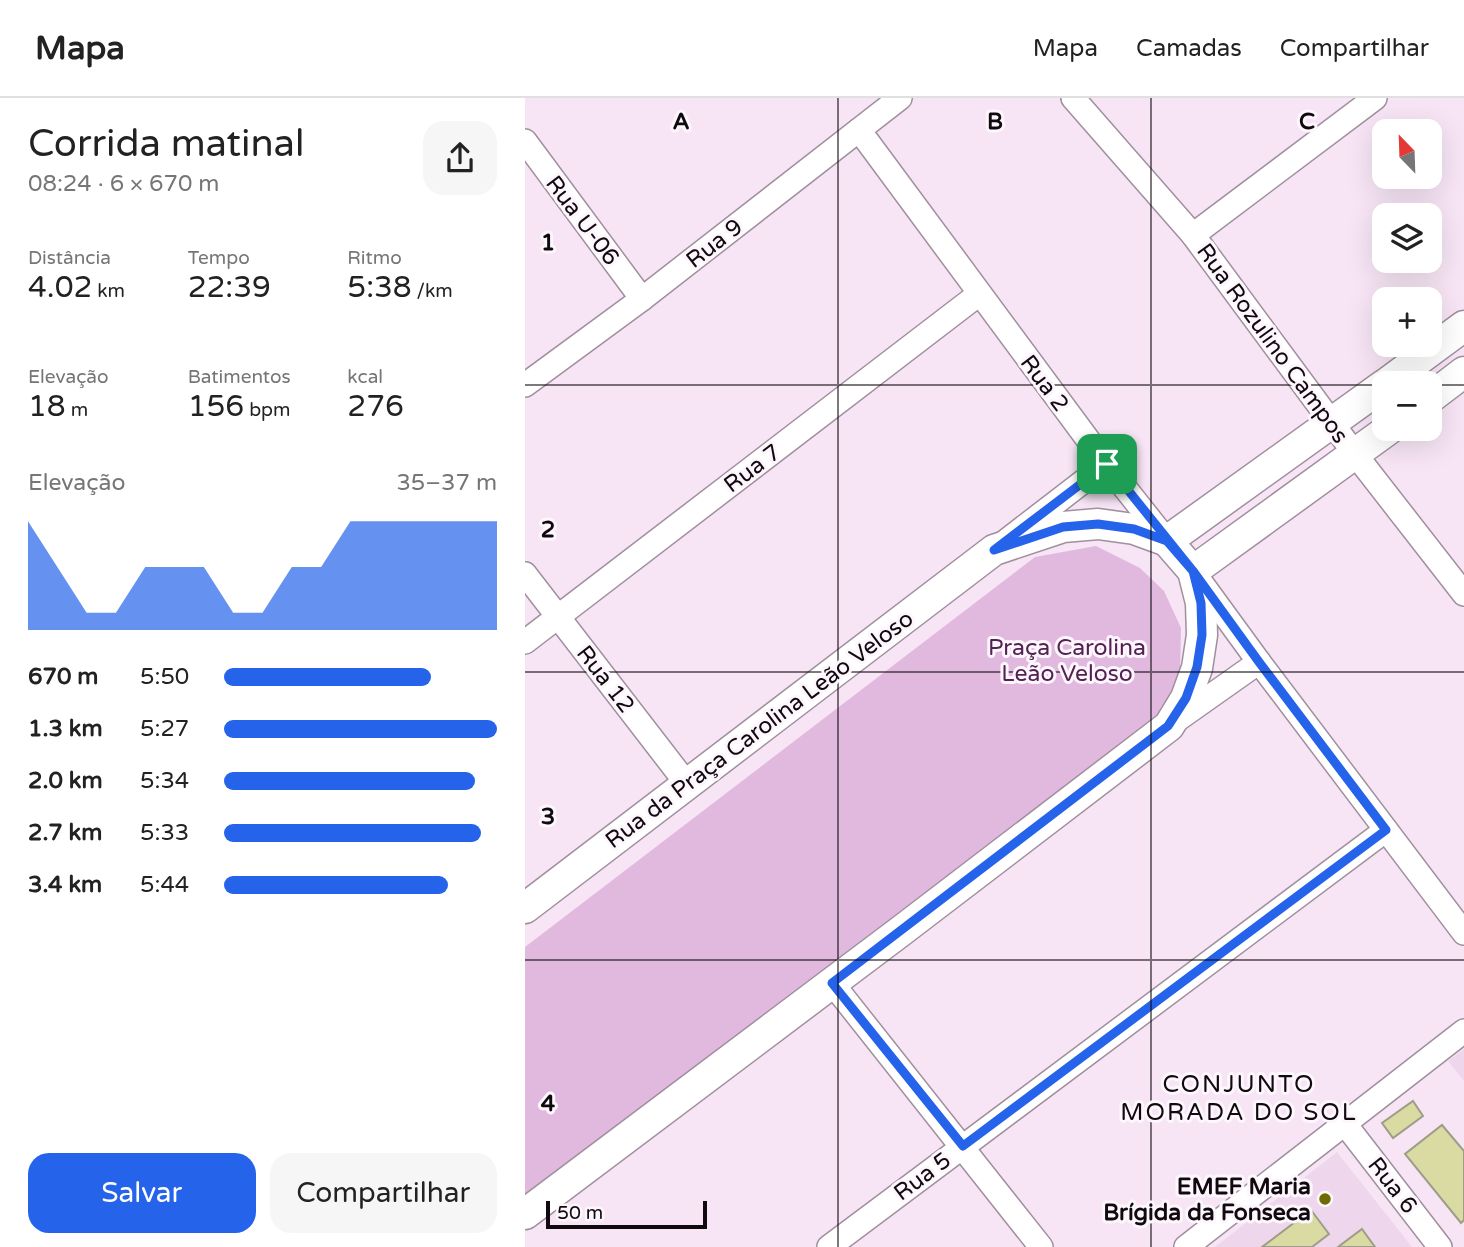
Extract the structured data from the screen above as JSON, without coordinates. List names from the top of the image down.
{
  "streets": {
    "street": [
      "Rua U-06",
      "Rua 9",
      "Rua Rozulino Campos",
      "Rua 2",
      "Rua 7",
      "Rua 12",
      "Rua da Praça Carolina Leão Veloso",
      "Rua 5",
      "Rua 6"
    ]
  },
  "crossings": [
    ["Rua U-06", "Rua 9"],
    ["Rua 9", "Rua 2"],
    ["Rua 2", "Rua 7"],
    ["Rua 2", "Rua da Praça Carolina Leão Veloso"],
    ["Rua 2", "Rua 5"],
    ["Rua 7", "Rua 12"],
    ["Rua 12", "Rua da Praça Carolina Leão Veloso"]
  ],
  "districts": ["CONJUNTO MORADA DO SOL"],
  "parks": ["Praça Carolina Leão Veloso"],
  "places": ["EMEF Maria Brígida da Fonseca"],
  "scale_bar": "50 m",
  "north": "top left",
  "page": {
    "header": "Mapa",
    "nav": ["Mapa", "Camadas", "Compartilhar"],
    "heading": ["Corrida matinal", "08:24 · 6 × 670 m"],
    "map_buttons": ["+", "−"],
    "stats": [
      ["Distância", "4.02 km"],
      ["Tempo", "22:39"],
      ["Ritmo", "5:38 /km"],
      ["Elevação", "18 m"],
      ["Batimentos", "156 bpm"],
      ["kcal", "276"]
    ],
    "chart": ["Elevação", "35–37 m"],
    "list": [
      {
        "name": "670 m",
        "note": "5:50"
      },
      {
        "name": "1.3 km",
        "note": "5:27"
      },
      {
        "name": "2.0 km",
        "note": "5:34"
      },
      {
        "name": "2.7 km",
        "note": "5:33"
      },
      {
        "name": "3.4 km",
        "note": "5:44"
      }
    ],
    "buttons": ["Salvar", "Compartilhar"],
    "scale": "50 m"
  },
  "grid": {
    "columns": ["A", "B", "C"],
    "rows": [
      "1",
      "2",
      "3",
      "4"
    ]
  }
}
